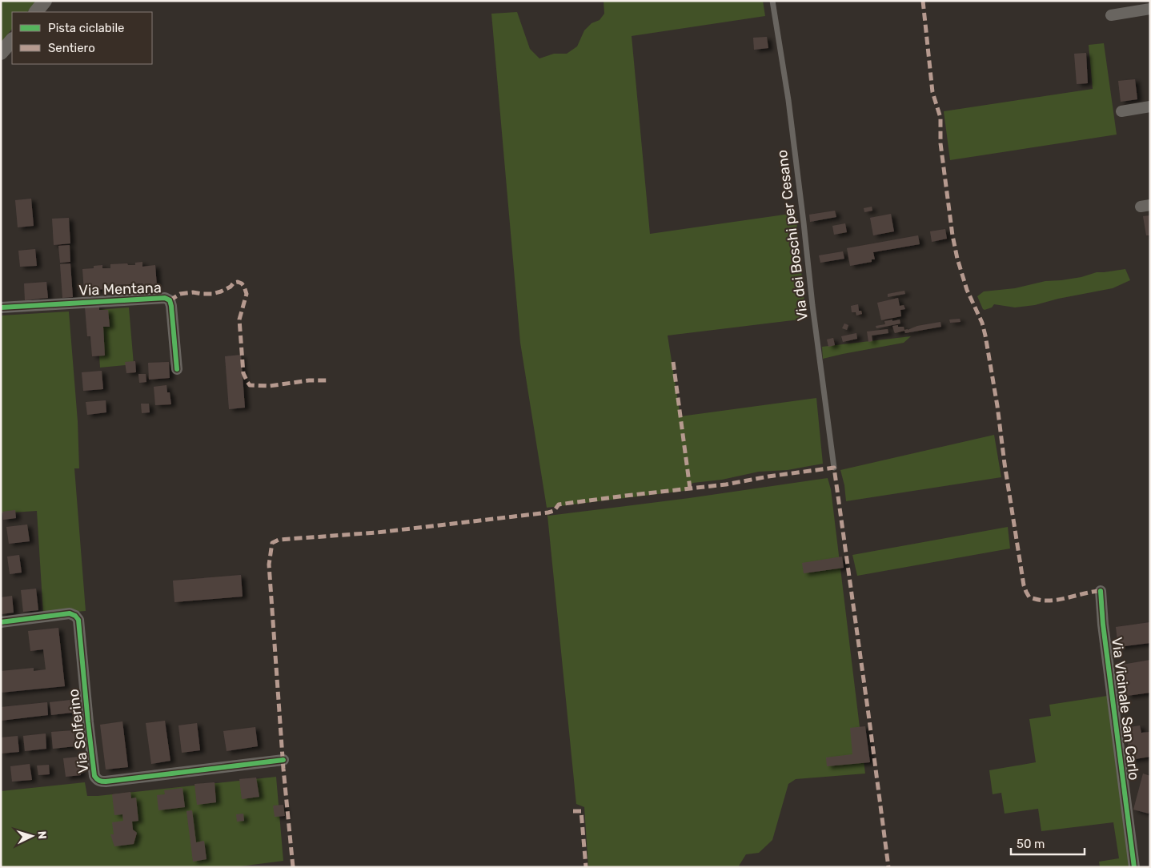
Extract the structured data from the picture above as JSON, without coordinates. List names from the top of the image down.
{
  "streets": {
    "street": ["Via Mentana", "Via Vicinale San Carlo", "Via Solferino"],
    "lane": ["Via dei Boschi per Cesano"]
  },
  "legend": ["Pista ciclabile", "Sentiero"],
  "scale_bar": "50 m",
  "north": "right"
}
